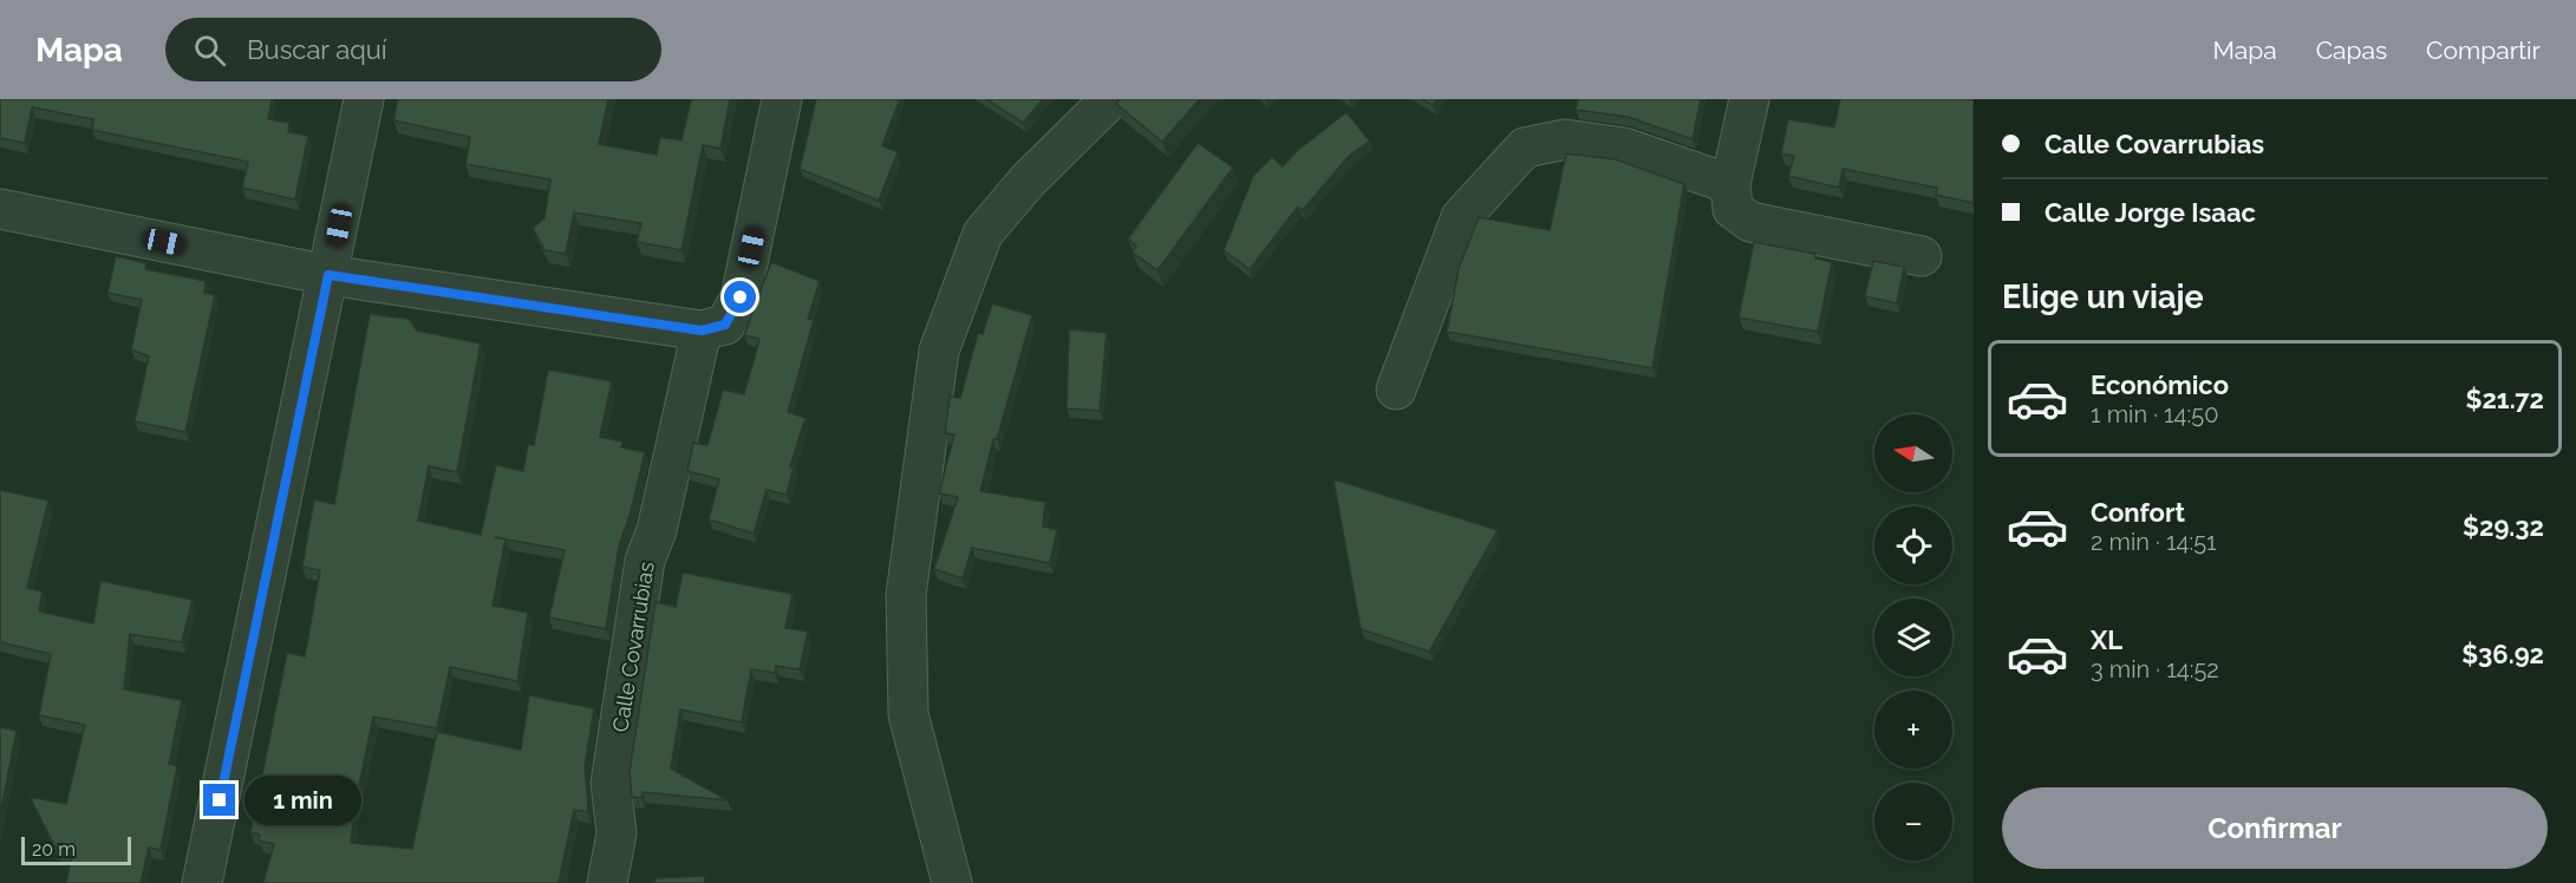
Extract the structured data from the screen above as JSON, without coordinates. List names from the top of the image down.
{
  "streets": {
    "street": ["Calle Covarrubias"]
  },
  "scale_bar": "20 m",
  "north": "left",
  "page": {
    "header": "Mapa",
    "search": "Buscar aquí",
    "nav": ["Mapa", "Capas", "Compartir"],
    "banner": ["Calle Covarrubias", "Calle Jorge Isaac"],
    "heading": "Elige un viaje",
    "list": [
      {
        "name": "Económico",
        "note": "1 min · 14:50",
        "value": "$21.72"
      },
      {
        "name": "Confort",
        "note": "2 min · 14:51",
        "value": "$29.32"
      },
      {
        "name": "XL",
        "note": "3 min · 14:52",
        "value": "$36.92"
      }
    ],
    "map_buttons": ["+", "−"],
    "buttons": "Confirmar",
    "bubble": "1 min",
    "scale": "20 m"
  }
}
